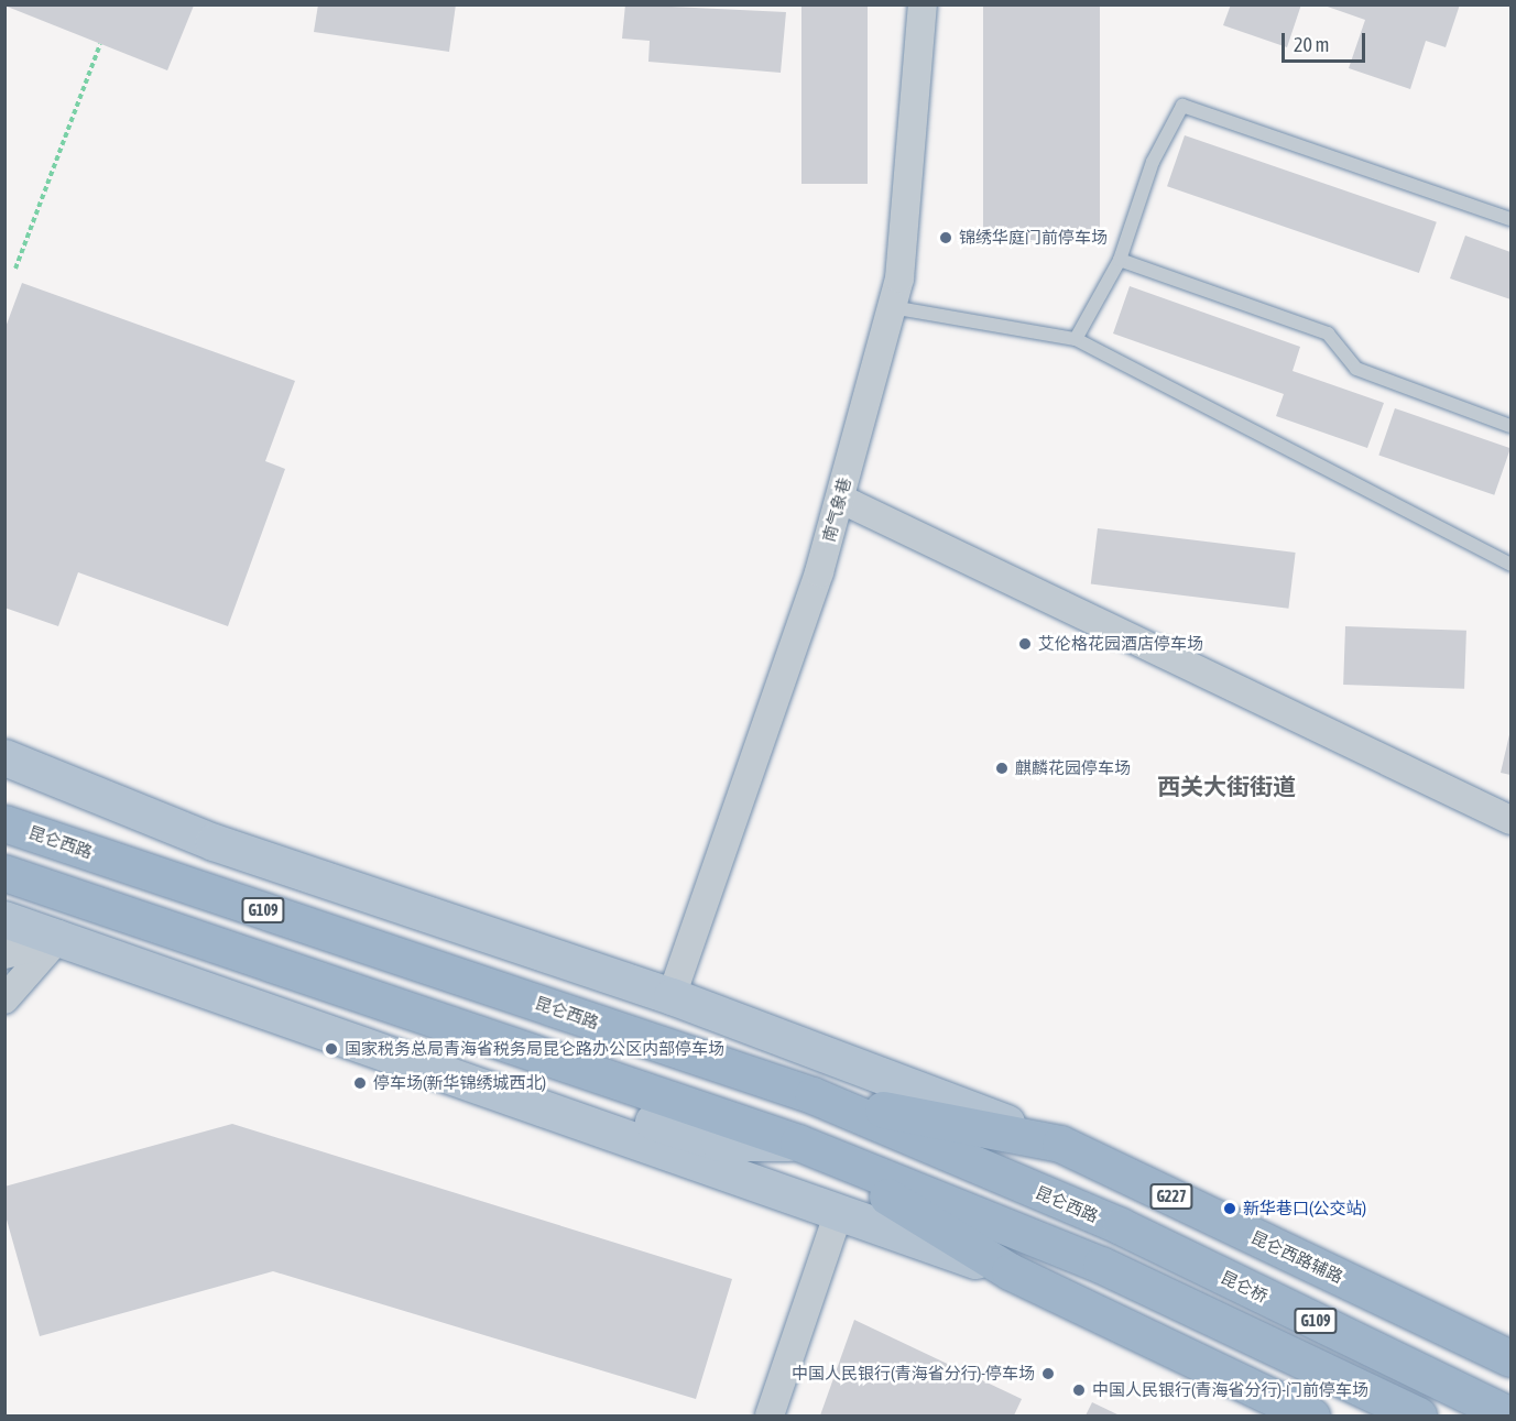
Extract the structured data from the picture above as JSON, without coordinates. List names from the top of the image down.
{
  "streets": {
    "highway": [
      "昆仑西路",
      "G109",
      "G227",
      "昆仑西路辅路",
      "昆仑桥"
    ],
    "street": ["南气象巷"]
  },
  "crossings": [
    ["昆仑西路", "昆仑西路辅路"],
    ["昆仑西路", "昆仑桥"]
  ],
  "districts": ["西关大街街道"],
  "places": [
    "锦绣华庭门前停车场",
    "艾伦格花园酒店停车场",
    "麒麟花园停车场",
    "国家税务总局青海省税务局昆仑路办公区内部停车场",
    "停车场(新华锦绣城西北)",
    "新华巷口(公交站)",
    "中国人民银行(青海省分行)-停车场",
    "中国人民银行(青海省分行)-门前停车场"
  ],
  "scale_bar": "20 m"
}
